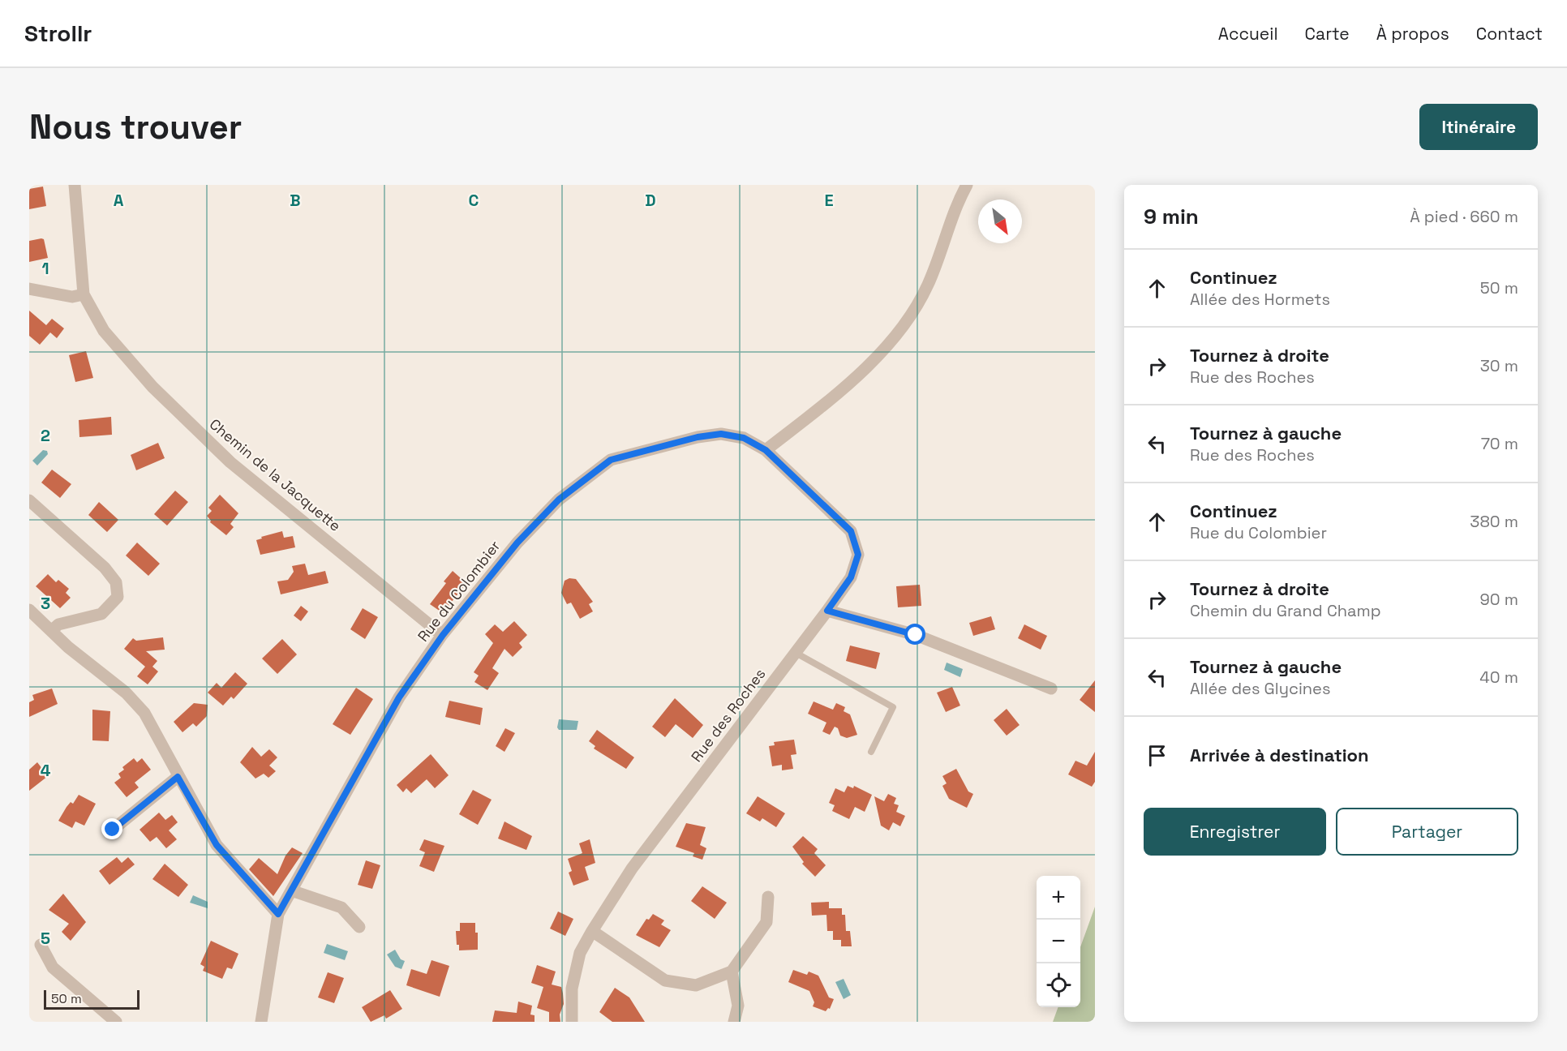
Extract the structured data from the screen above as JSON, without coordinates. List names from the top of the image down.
{
  "streets": {
    "street": ["Chemin de la Jacquette", "Rue du Colombier", "Rue des Roches"]
  },
  "crossings": [
    ["Chemin de la Jacquette", "Rue du Colombier"],
    ["Rue du Colombier", "Rue des Roches"]
  ],
  "scale_bar": "50 m",
  "north": "bottom right",
  "page": {
    "header": "Strollr",
    "nav": [
      "Accueil",
      "Carte",
      "À propos",
      "Contact"
    ],
    "buttons": [
      "Itinéraire",
      ["Enregistrer", "Partager"]
    ],
    "title": "Nous trouver",
    "heading": ["9 min", "À pied · 660 m"],
    "list": [
      ["Continuez", "Allée des Hormets", "50 m"],
      ["Tournez à droite", "Rue des Roches", "30 m"],
      ["Tournez à gauche", "Rue des Roches", "70 m"],
      ["Continuez", "Rue du Colombier", "380 m"],
      ["Tournez à droite", "Chemin du Grand Champ", "90 m"],
      ["Tournez à gauche", "Allée des Glycines", "40 m"],
      "Arrivée à destination"
    ],
    "map_buttons": ["+", "−"],
    "scale": "50 m"
  },
  "grid": {
    "columns": [
      "A",
      "B",
      "C",
      "D",
      "E"
    ],
    "rows": [
      "1",
      "2",
      "3",
      "4",
      "5"
    ]
  }
}
